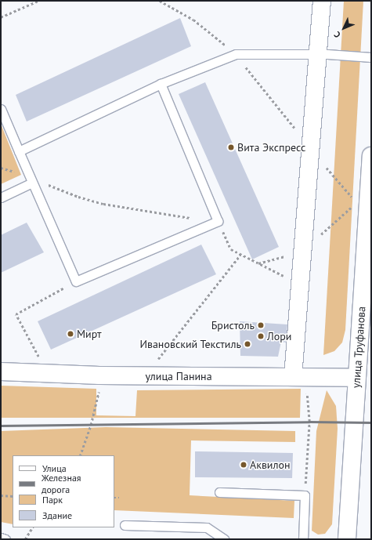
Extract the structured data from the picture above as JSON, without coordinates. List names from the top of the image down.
{
  "streets": {
    "street": ["улица Труфанова", "улица Панина"]
  },
  "crossings": [
    ["улица Труфанова", "улица Панина"]
  ],
  "places": [
    "Вита Экспресс",
    "Бристоль",
    "Мирт",
    "Лори",
    "Ивановский Текстиль",
    "Аквилон"
  ],
  "legend": [
    "Улица",
    "Железная дорога",
    "Парк",
    "Здание"
  ],
  "north": "bottom left"
}
